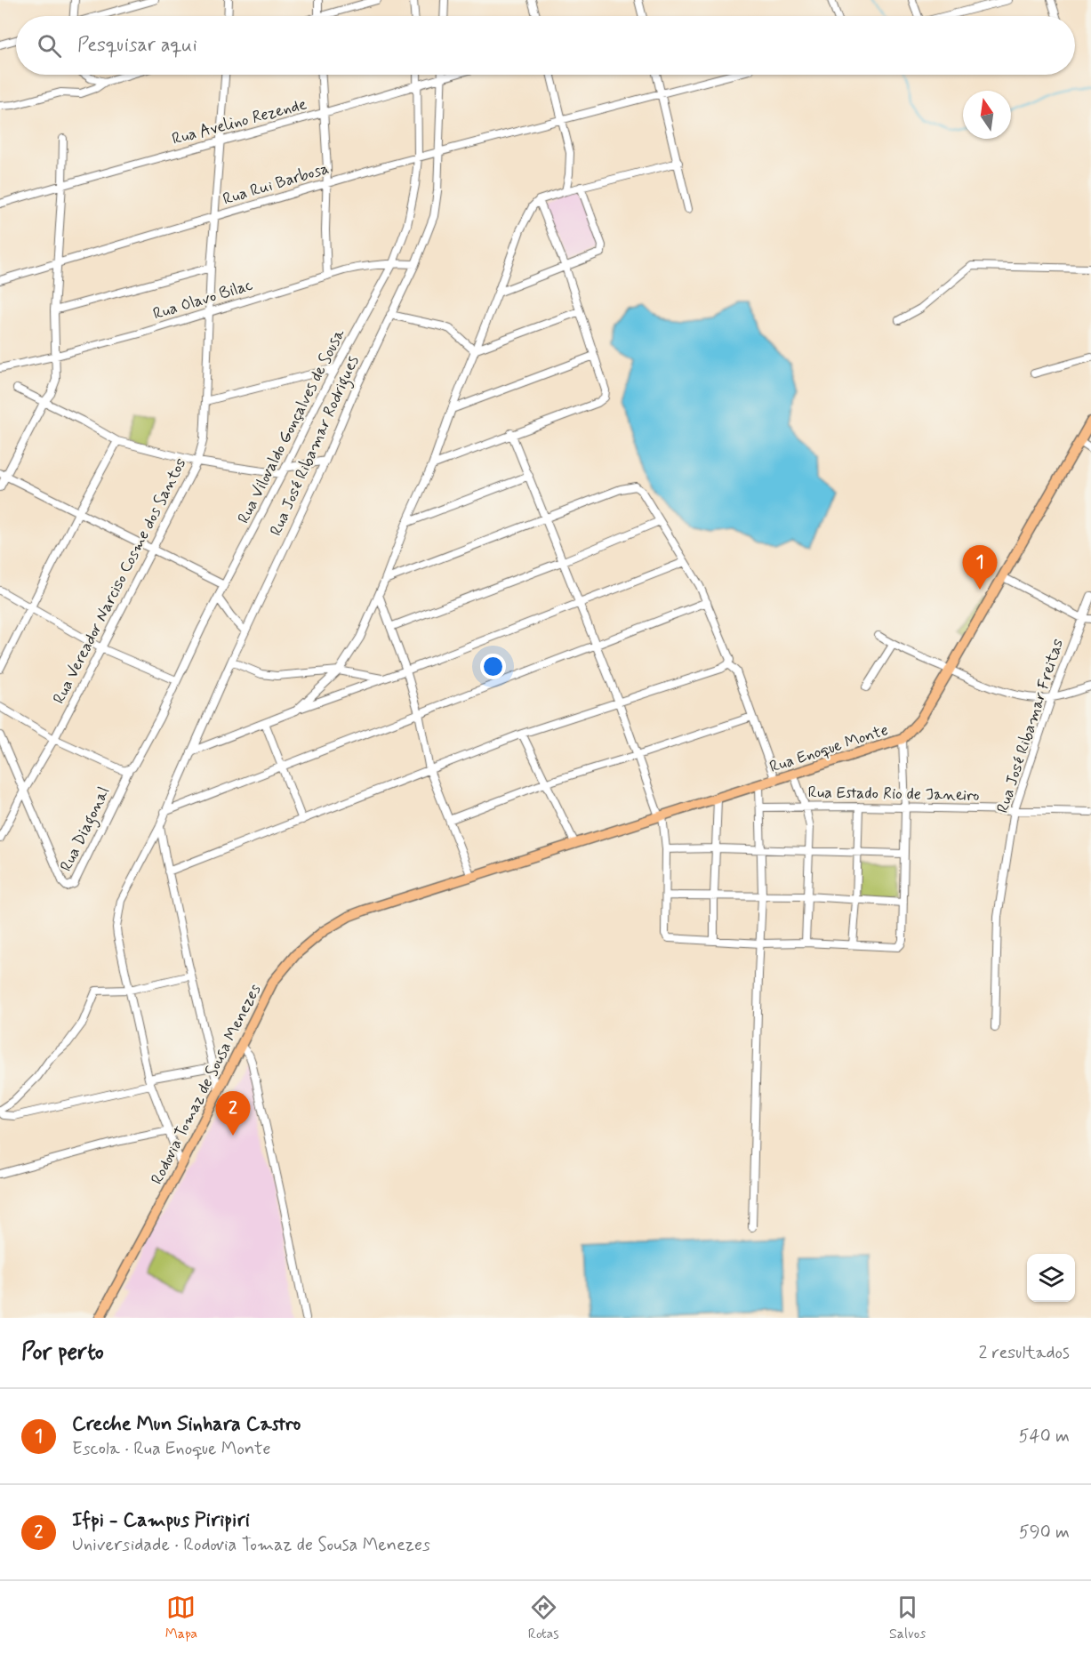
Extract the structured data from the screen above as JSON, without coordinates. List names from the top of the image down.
{
  "streets": {
    "main road": ["Rua Enoque Monte", "Rodovia Tomaz de Sousa Menezes"],
    "street": [
      "Rua Avelino Rezende",
      "Rua Rui Barbosa",
      "Rua Olavo Bilac",
      "Rua Vilovaldo Gonçalves de Sousa",
      "Rua José Ribamar Rodrigues",
      "Rua Vereador Narciso Cosme dos Santos",
      "Rua José Ribamar Freitas",
      "Rua Estado Rio de Janeiro",
      "Rua Diagonal"
    ]
  },
  "crossings": [
    ["Rua Avelino Rezende", "Rua Vilovaldo Gonçalves de Sousa"],
    ["Rua Avelino Rezende", "Rua José Ribamar Rodrigues"],
    ["Rua Avelino Rezende", "Rua Vereador Narciso Cosme dos Santos"],
    ["Rua Rui Barbosa", "Rua Vilovaldo Gonçalves de Sousa"],
    ["Rua Rui Barbosa", "Rua José Ribamar Rodrigues"],
    ["Rua Rui Barbosa", "Rua Vereador Narciso Cosme dos Santos"],
    ["Rua Olavo Bilac", "Rua Vilovaldo Gonçalves de Sousa"],
    ["Rua Olavo Bilac", "Rua José Ribamar Rodrigues"],
    ["Rua Olavo Bilac", "Rua Vereador Narciso Cosme dos Santos"],
    ["Rua Vilovaldo Gonçalves de Sousa", "Rua Diagonal"],
    ["Rua José Ribamar Rodrigues", "Rodovia Tomaz de Sousa Menezes"],
    ["Rua Vereador Narciso Cosme dos Santos", "Rua Diagonal"],
    ["Rua José Ribamar Freitas", "Rua Estado Rio de Janeiro"],
    ["Rua Enoque Monte", "Rodovia Tomaz de Sousa Menezes"]
  ],
  "north": "top",
  "page": {
    "search": "Pesquisar aqui",
    "pins": ["1", "2"],
    "heading": ["Por perto", "2 resultados"],
    "list": [
      {
        "mark": "1",
        "name": "Creche Mun Sinhara Castro",
        "note": "Escola · Rua Enoque Monte",
        "value": "540 m"
      },
      {
        "mark": "2",
        "name": "Ifpi - Campus Piripiri",
        "note": "Universidade · Rodovia Tomaz de Sousa Menezes",
        "value": "590 m"
      }
    ],
    "nav": ["Mapa", "Rotas", "Salvos"]
  }
}
